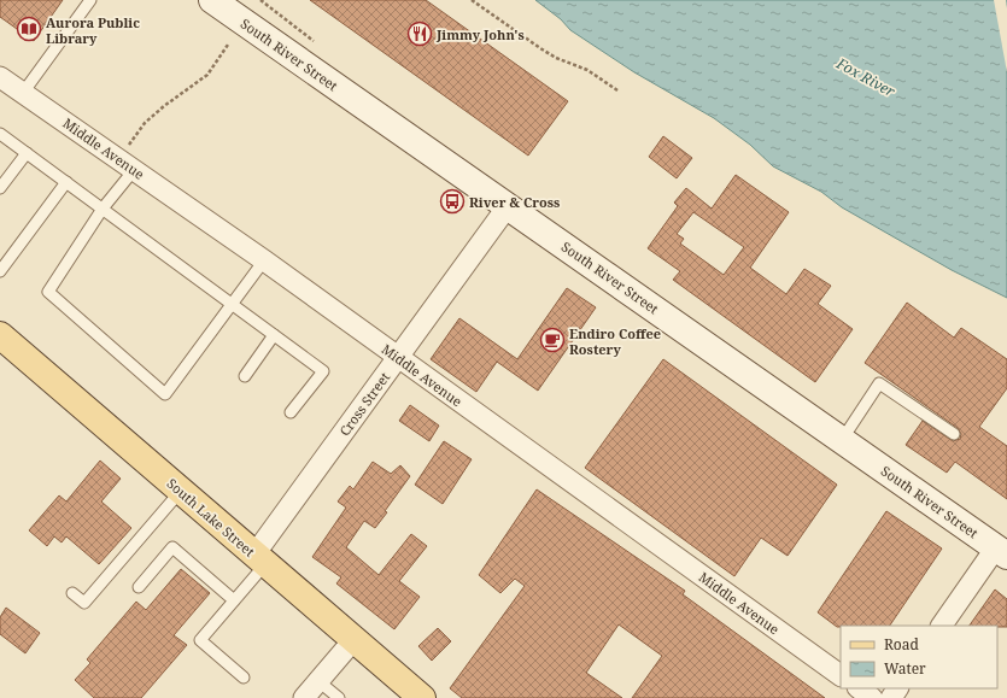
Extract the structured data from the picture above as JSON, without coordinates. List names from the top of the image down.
{
  "streets": {
    "main road": ["South Lake Street"],
    "street": ["South River Street", "Middle Avenue", "Cross Street"]
  },
  "crossings": [
    ["South River Street", "Cross Street"],
    ["Middle Avenue", "Cross Street"],
    ["Cross Street", "South Lake Street"]
  ],
  "water": ["Fox River"],
  "places": {
    "library": ["Aurora Public Library"],
    "restaurant": ["Jimmy John's"],
    "bus stop": ["River & Cross"],
    "cafe": ["Endiro Coffee Rostery"]
  },
  "legend": ["Road", "Water"]
}
